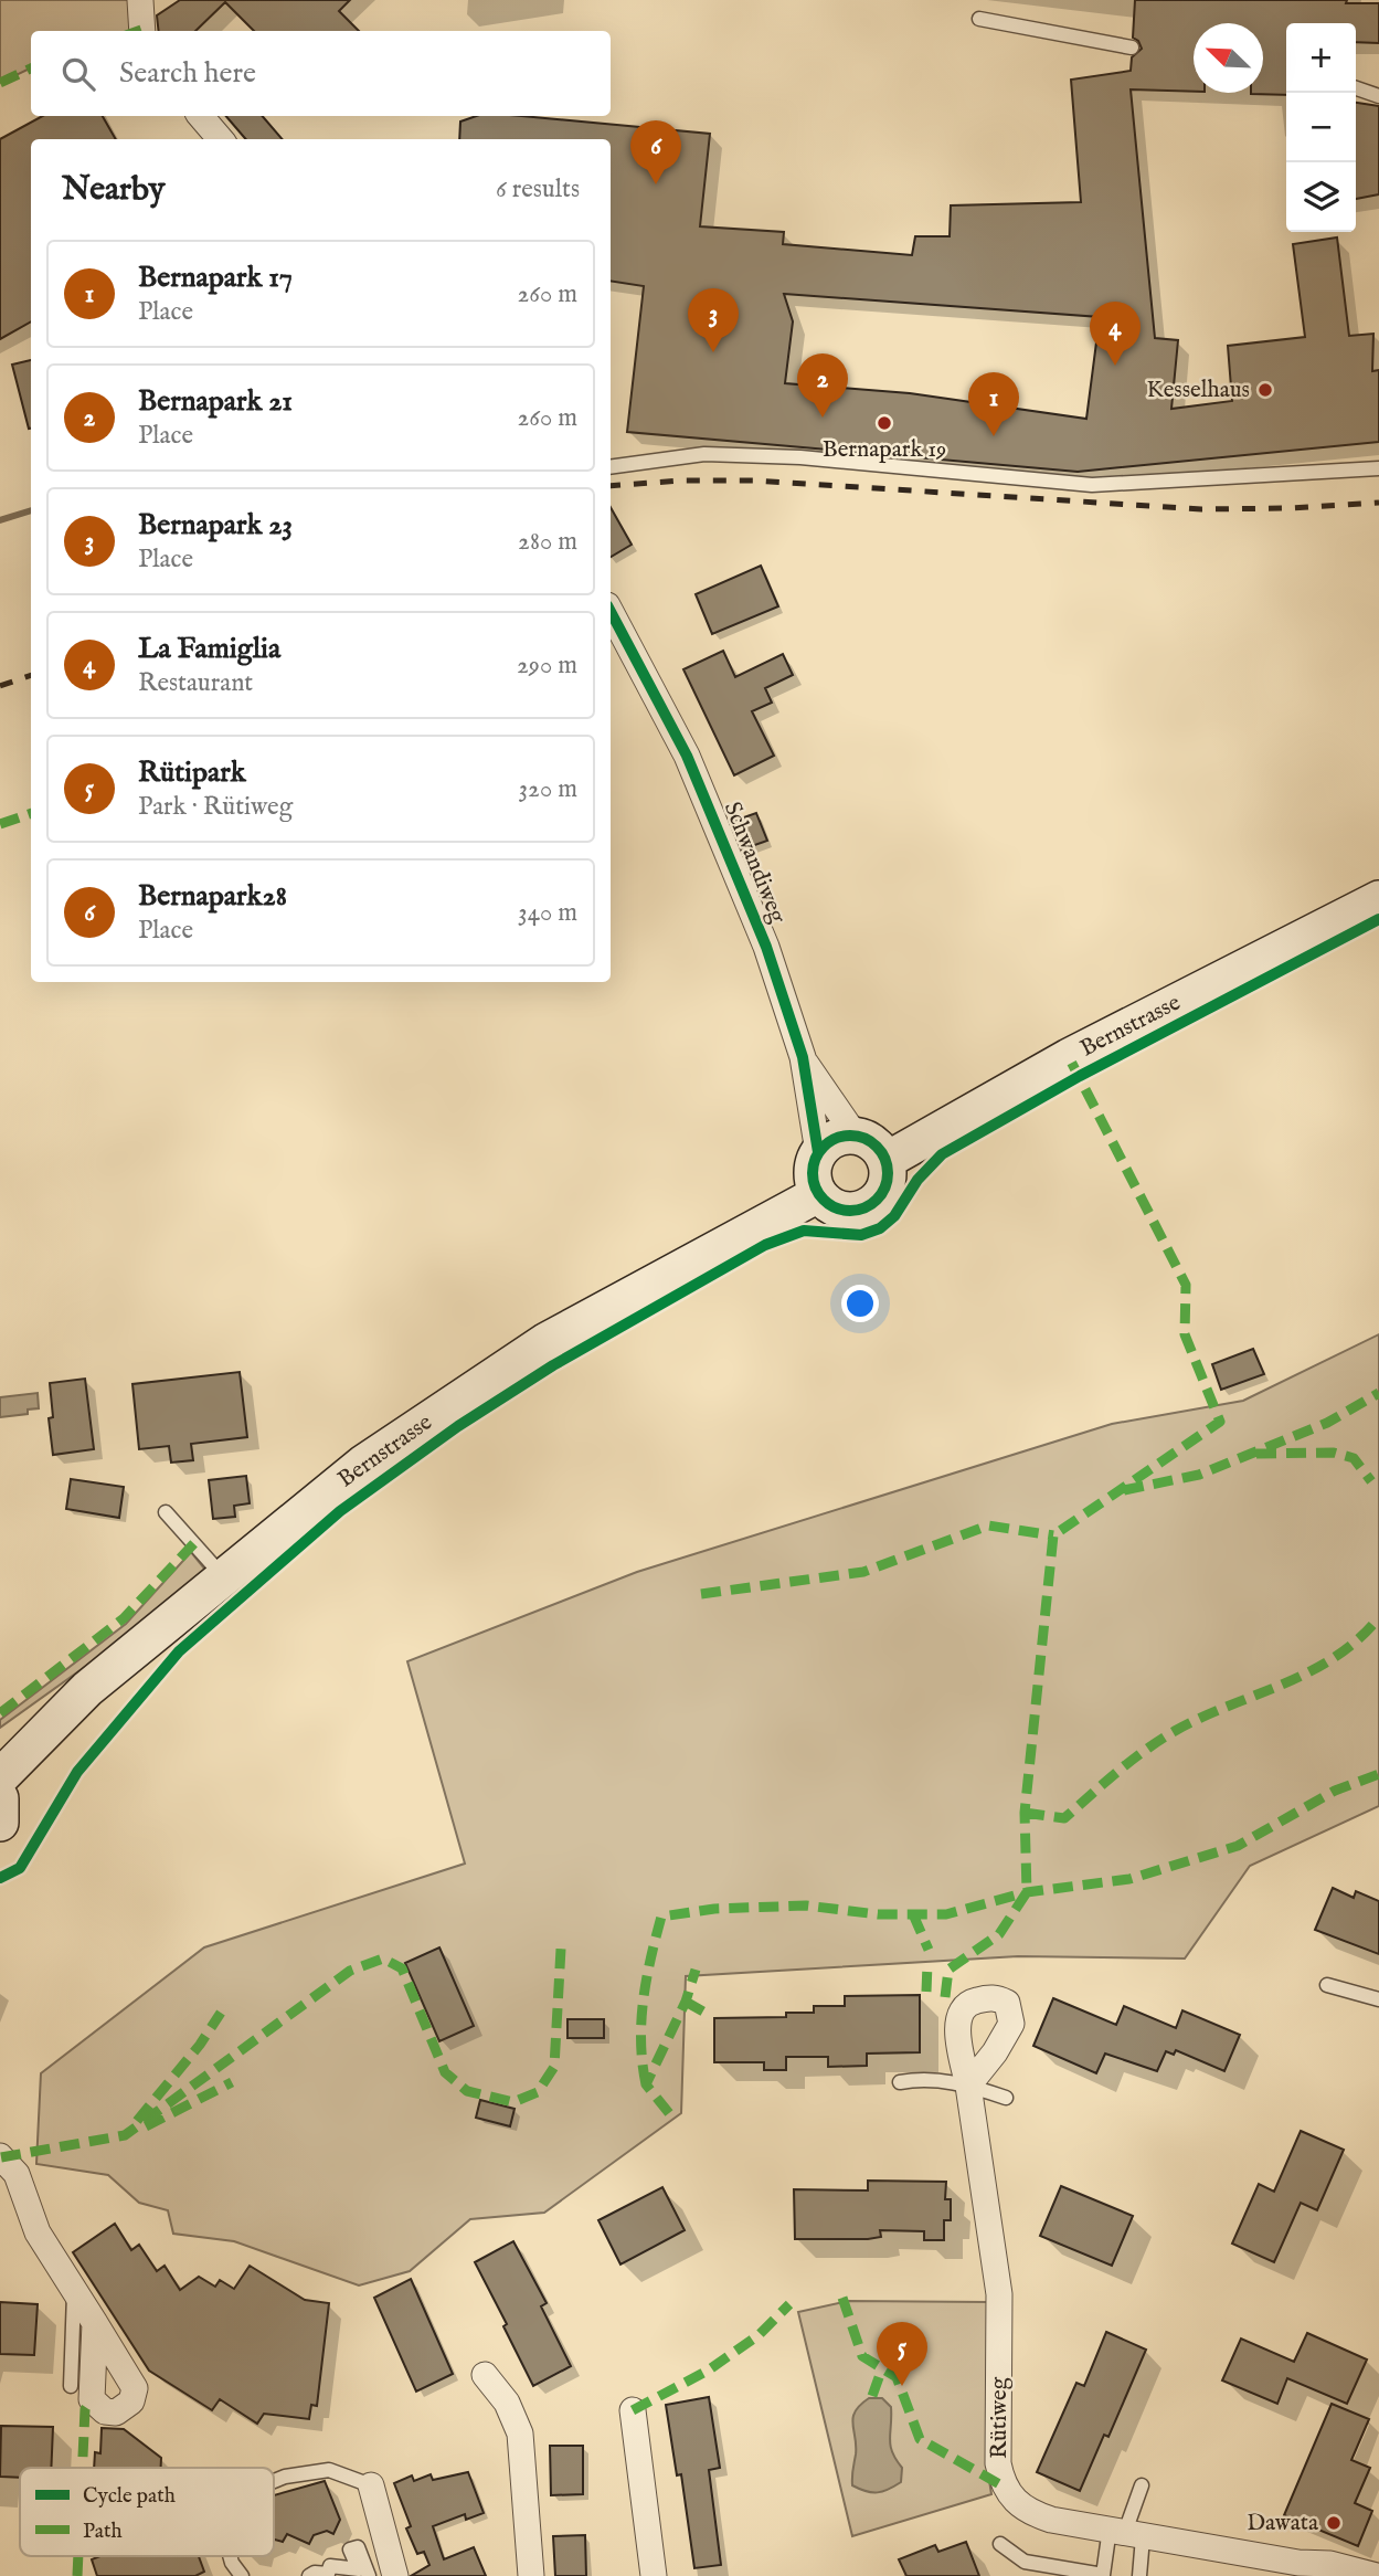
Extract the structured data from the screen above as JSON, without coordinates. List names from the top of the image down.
{
  "streets": {
    "main road": ["Bernstrasse"],
    "street": ["Schwandiweg", "Rütiweg"]
  },
  "crossings": [
    ["Schwandiweg", "Bernstrasse"]
  ],
  "places": ["Kesselhaus", "Bernapark 19", "Dawata"],
  "legend": ["Cycle path", "Path"],
  "north": "top left",
  "page": {
    "map_buttons": ["+", "−"],
    "search": "Search here",
    "pins": [
      "6",
      "3",
      "4",
      "2",
      "1",
      "5"
    ],
    "heading": ["Nearby", "6 results"],
    "list": [
      {
        "mark": "1",
        "name": "Bernapark 17",
        "note": "Place",
        "value": "260 m"
      },
      {
        "mark": "2",
        "name": "Bernapark 21",
        "note": "Place",
        "value": "260 m"
      },
      {
        "mark": "3",
        "name": "Bernapark 23",
        "note": "Place",
        "value": "280 m"
      },
      {
        "mark": "4",
        "name": "La Famiglia",
        "note": "Restaurant",
        "value": "290 m"
      },
      {
        "mark": "5",
        "name": "Rütipark",
        "note": "Park · Rütiweg",
        "value": "320 m"
      },
      {
        "mark": "6",
        "name": "Bernapark28",
        "note": "Place",
        "value": "340 m"
      }
    ]
  }
}
